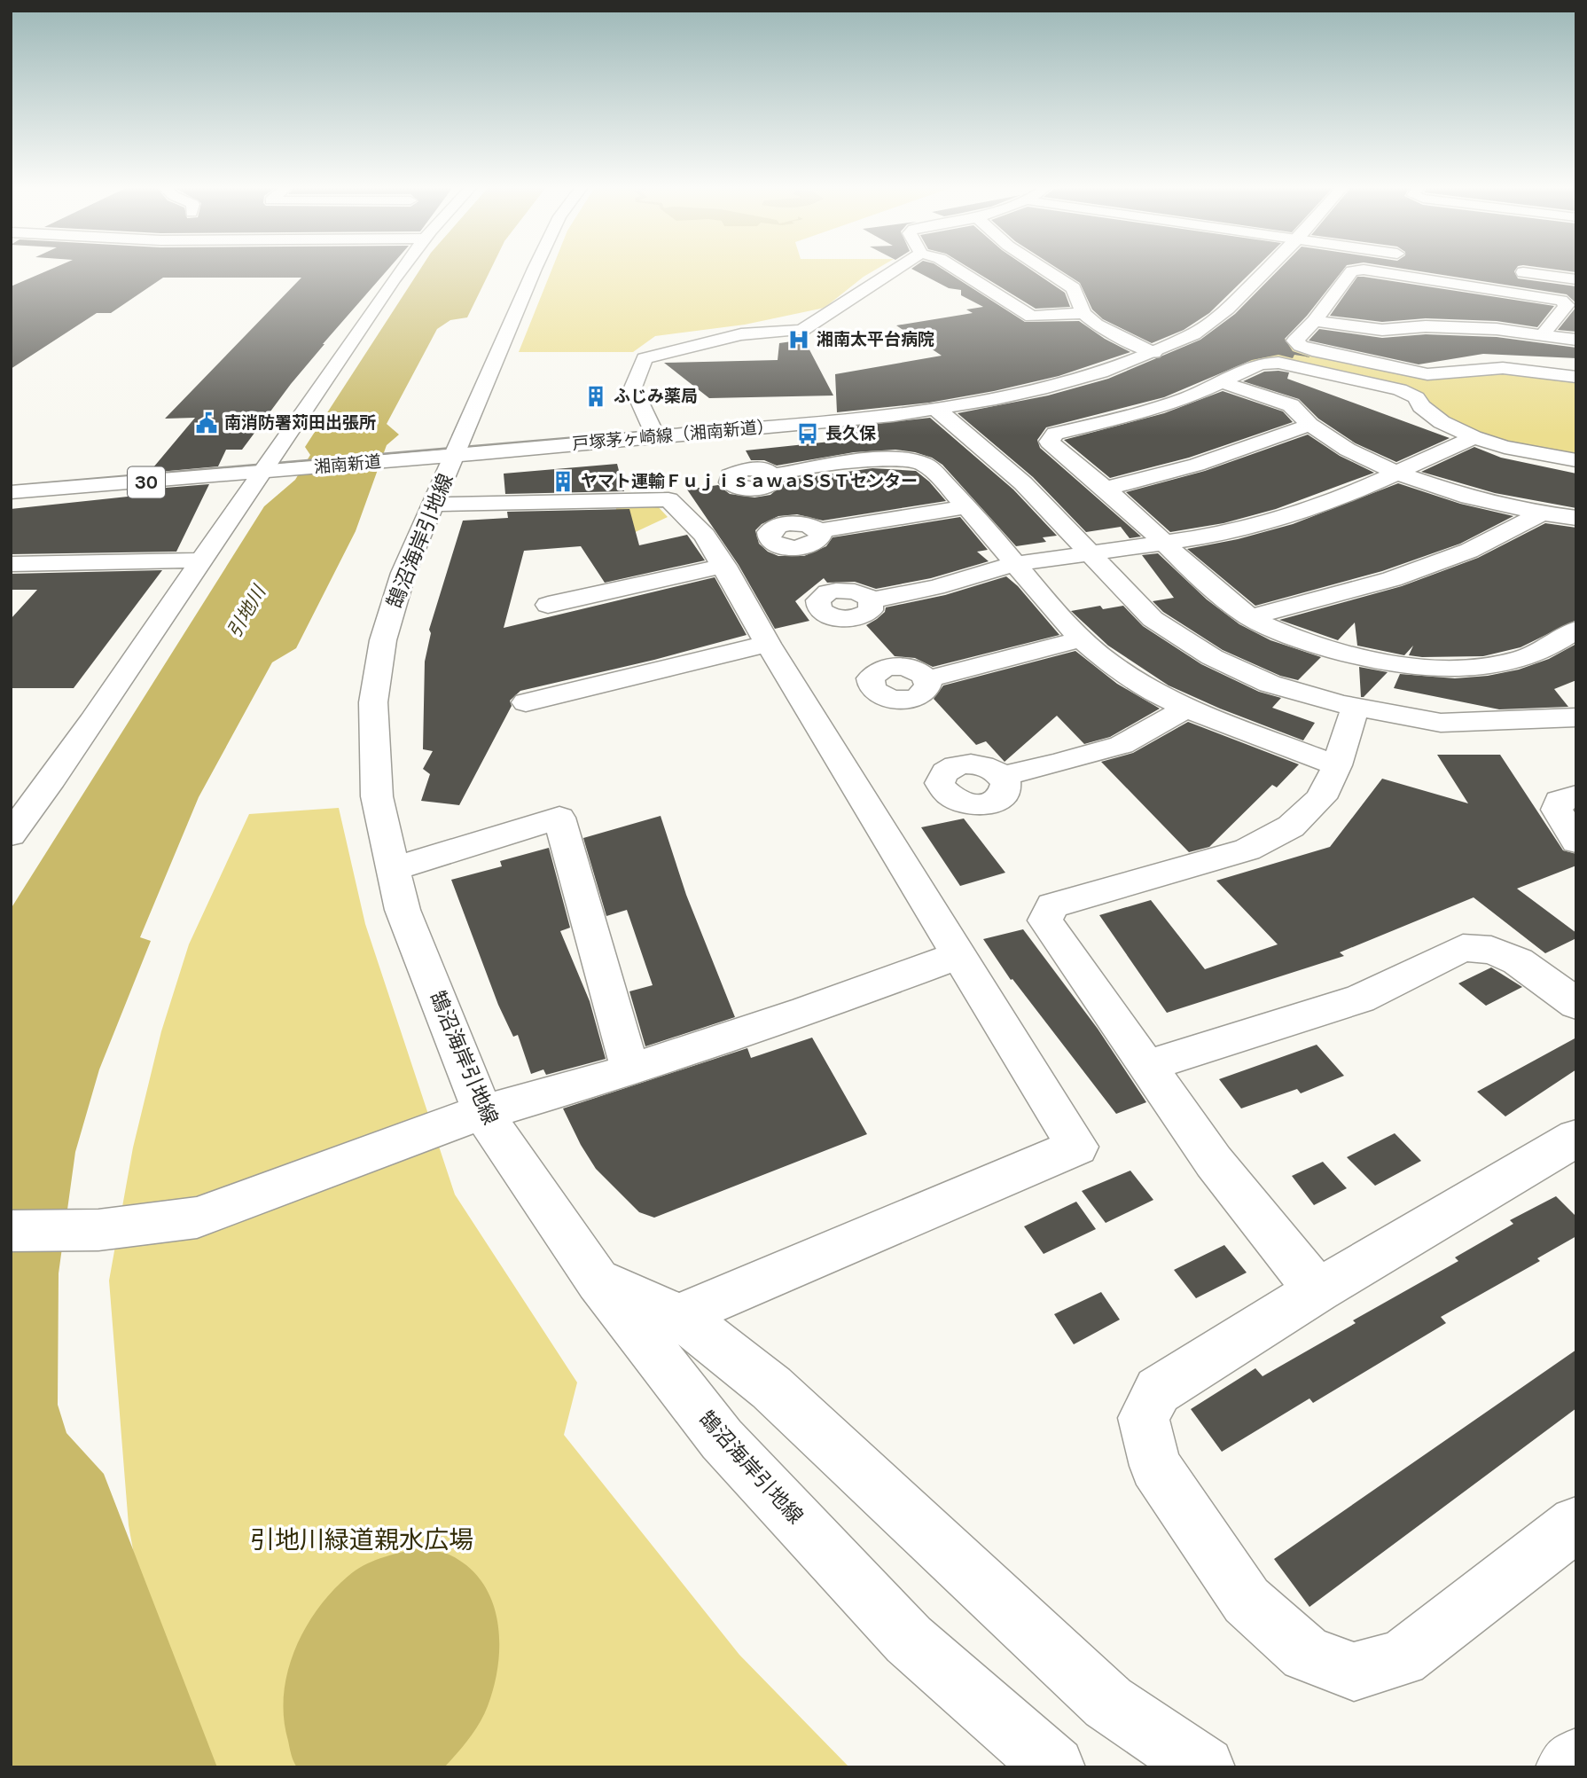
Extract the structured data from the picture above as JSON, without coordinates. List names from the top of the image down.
{
  "streets": {
    "street": [
      "戸塚茅ヶ崎線（湘南新道）",
      "湘南新道",
      "30",
      "鵠沼海岸引地線"
    ]
  },
  "crossings": [
    ["戸塚茅ヶ崎線（湘南新道）", "湘南新道"],
    ["戸塚茅ヶ崎線（湘南新道）", "鵠沼海岸引地線"],
    ["湘南新道", "30"]
  ],
  "water": ["引地川"],
  "parks": ["引地川緑道親水広場"],
  "places": {
    "hospital": ["湘南太平台病院"],
    "building": ["ふじみ薬局", "ヤマト運輸ＦｕｊｉｓａｗａＳＳＴセンター"],
    "public building": ["南消防署苅田出張所"],
    "bus stop": ["長久保"]
  }
}
